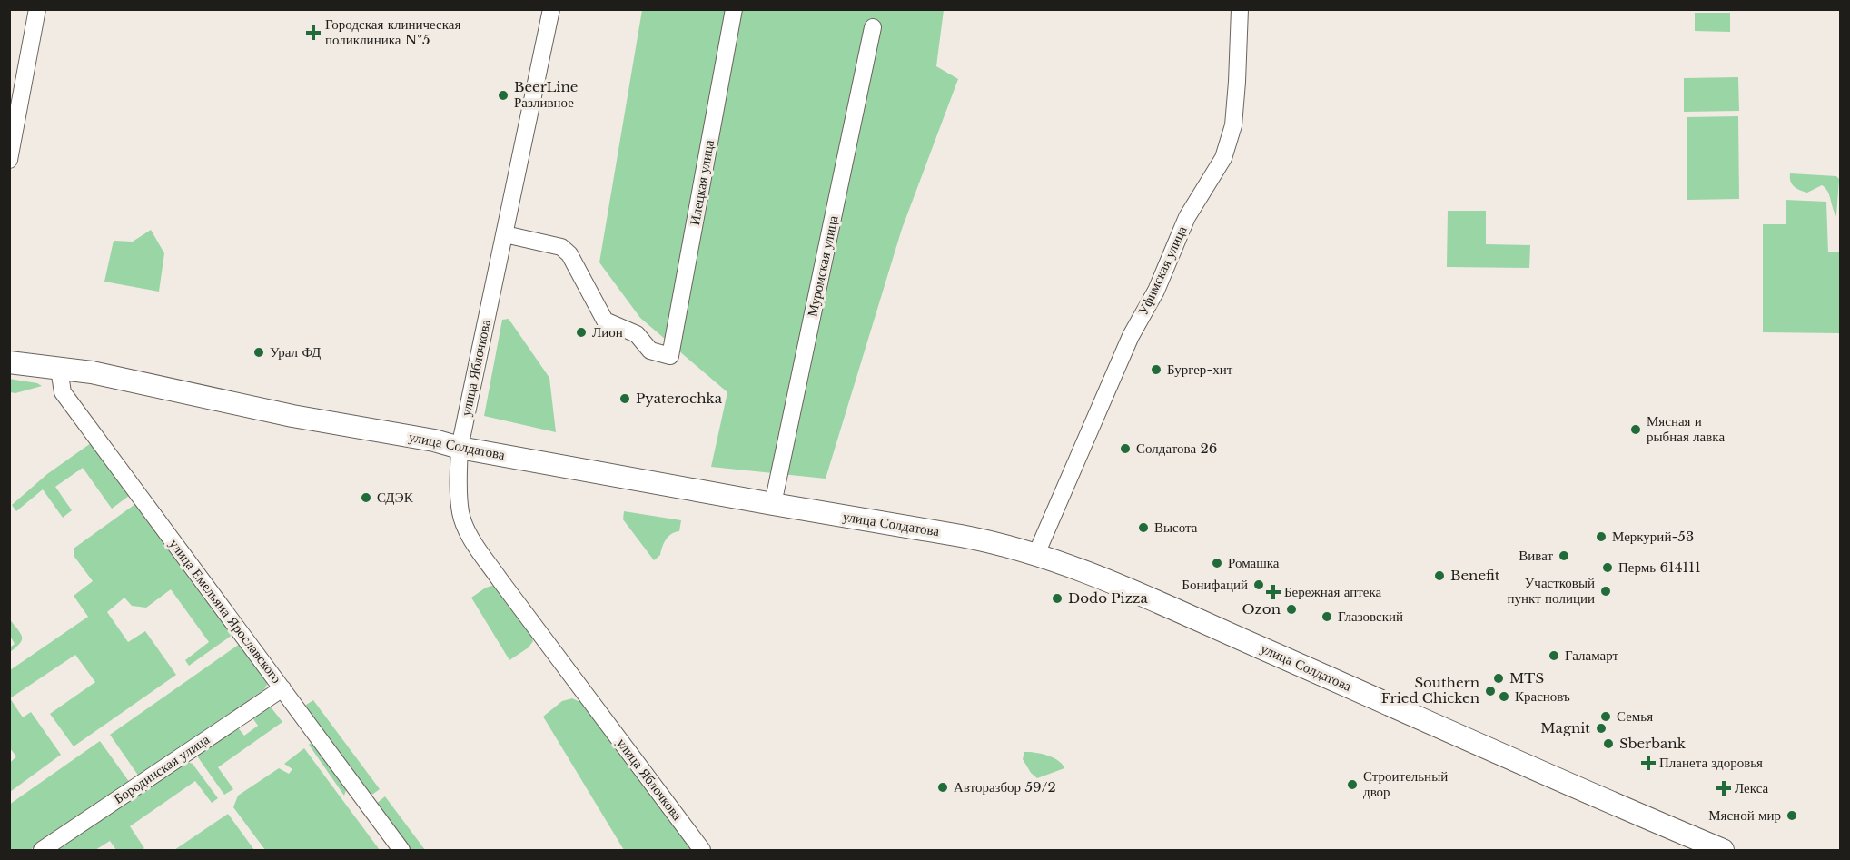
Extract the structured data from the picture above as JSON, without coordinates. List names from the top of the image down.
{
  "streets": {
    "main road": ["улица Солдатова"],
    "street": [
      "Илецкая улица",
      "Муромская улица",
      "Уфимская улица",
      "улица Яблочкова",
      "улица Емельяна Ярославского",
      "Бородинская улица"
    ]
  },
  "crossings": [
    ["Илецкая улица", "улица Яблочкова"],
    ["Муромская улица", "улица Солдатова"],
    ["Уфимская улица", "улица Солдатова"],
    ["улица Яблочкова", "улица Солдатова"],
    ["улица Солдатова", "улица Емельяна Ярославского"],
    ["улица Емельяна Ярославского", "Бородинская улица"]
  ],
  "places": {
    "health": [
      "Городская клиническая поликлиника №5",
      "Бережная аптека",
      "Планета здоровья",
      "Лекса"
    ],
    "other": [
      "BeerLine Разливное",
      "Лион",
      "Урал ФД",
      "Бургер-хит",
      "Pyaterochka",
      "Мясная и рыбная лавка",
      "Солдатова 26",
      "СДЭК",
      "Высота",
      "Меркурий-53",
      "Виват",
      "Ромашка",
      "Пермь 614111",
      "Benefit",
      "Бонифаций",
      "Участковый пункт полиции",
      "Dodo Pizza",
      "Ozon",
      "Глазовский",
      "Галамарт",
      "MTS",
      "Southern Fried Chicken",
      "Красновъ",
      "Семья",
      "Magnit",
      "Sberbank",
      "Строительный двор",
      "Авторазбор 59/2",
      "Мясной мир"
    ]
  }
}
